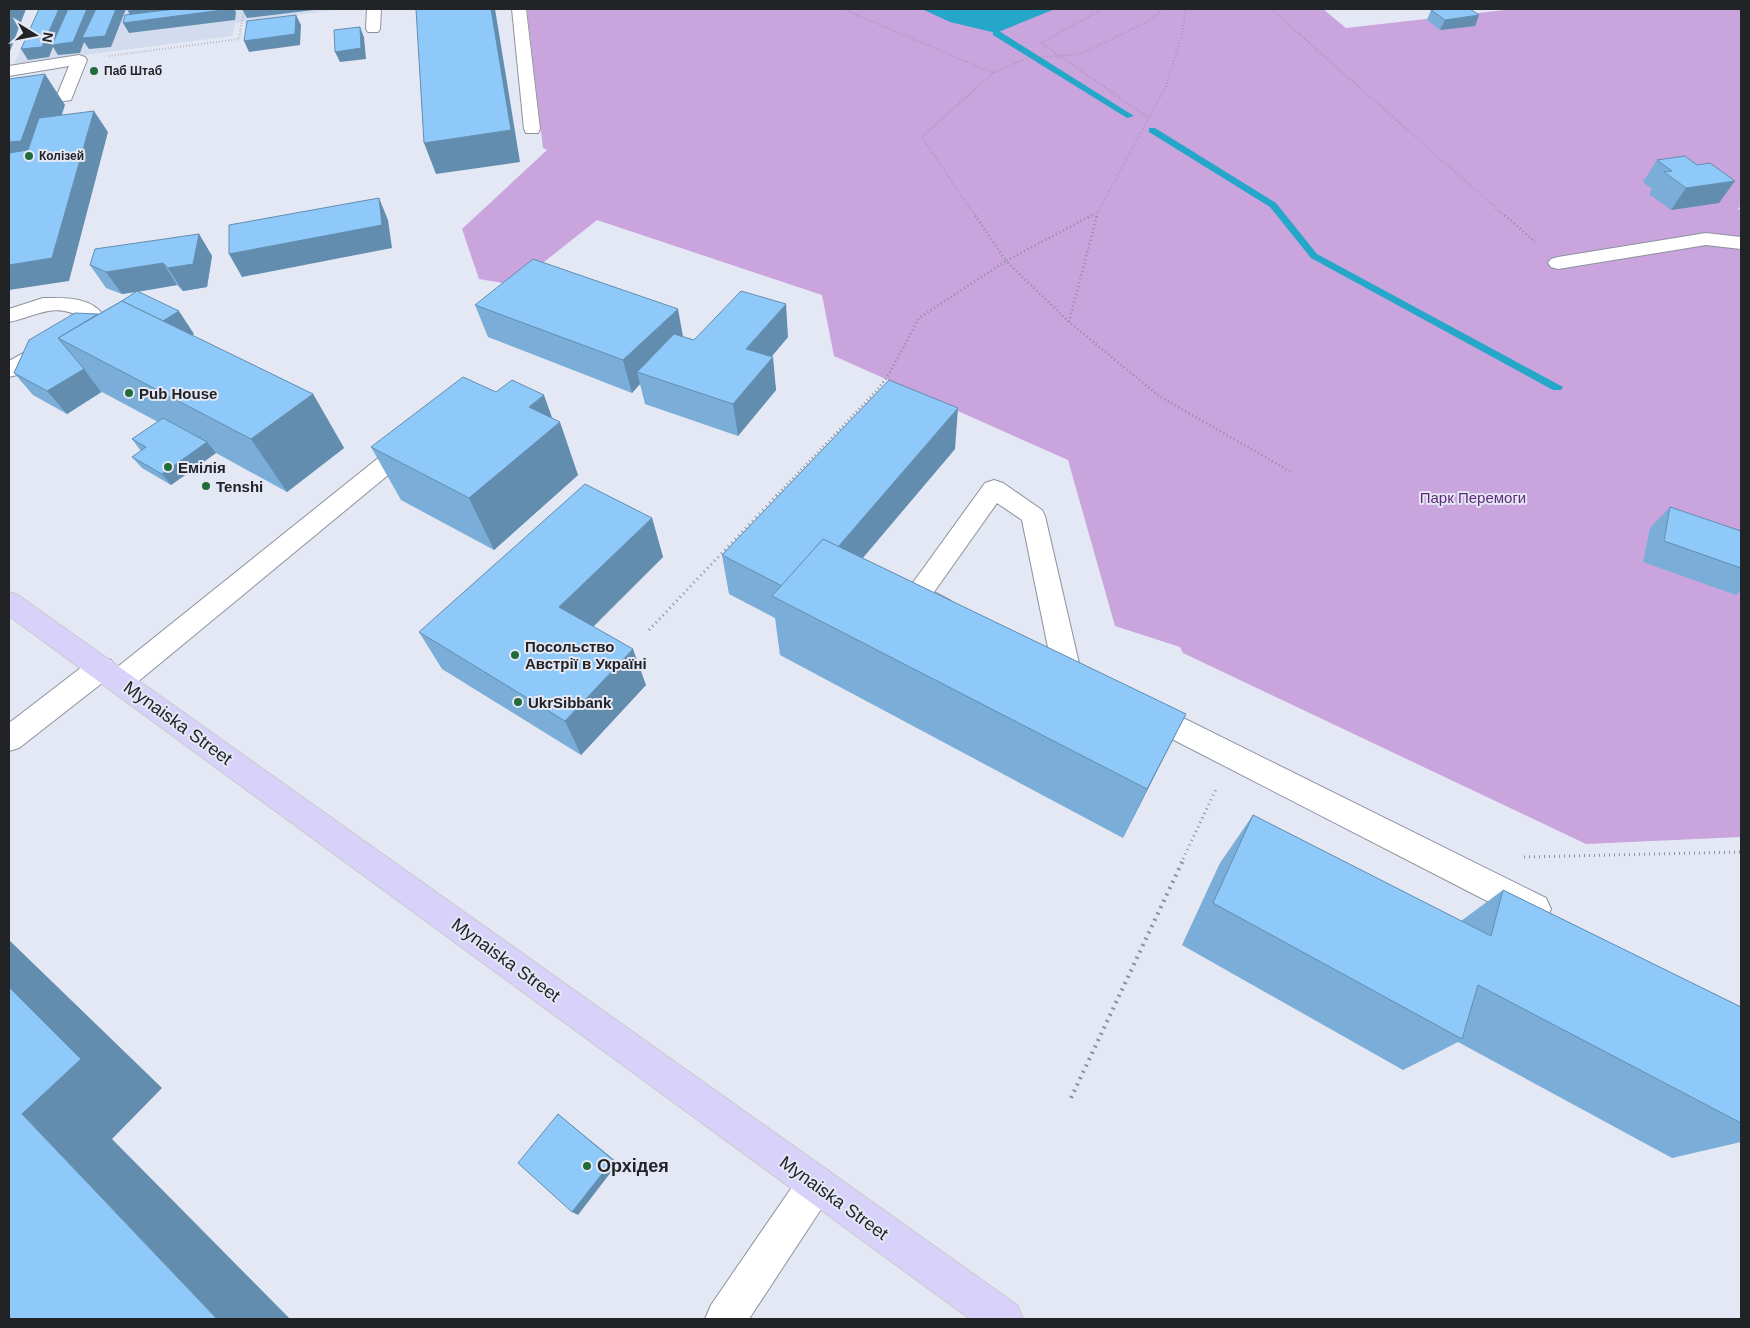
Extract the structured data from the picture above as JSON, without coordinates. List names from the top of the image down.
{
  "streets": {
    "main road": ["Mynaiska Street"]
  },
  "parks": ["Парк Перемоги"],
  "places": [
    "Паб Штаб",
    "Колізей",
    "Pub House",
    "Емілія",
    "Tenshi",
    "Посольство Австрії в Україні",
    "UkrSibbank",
    "Орхідея"
  ],
  "north": "right"
}
